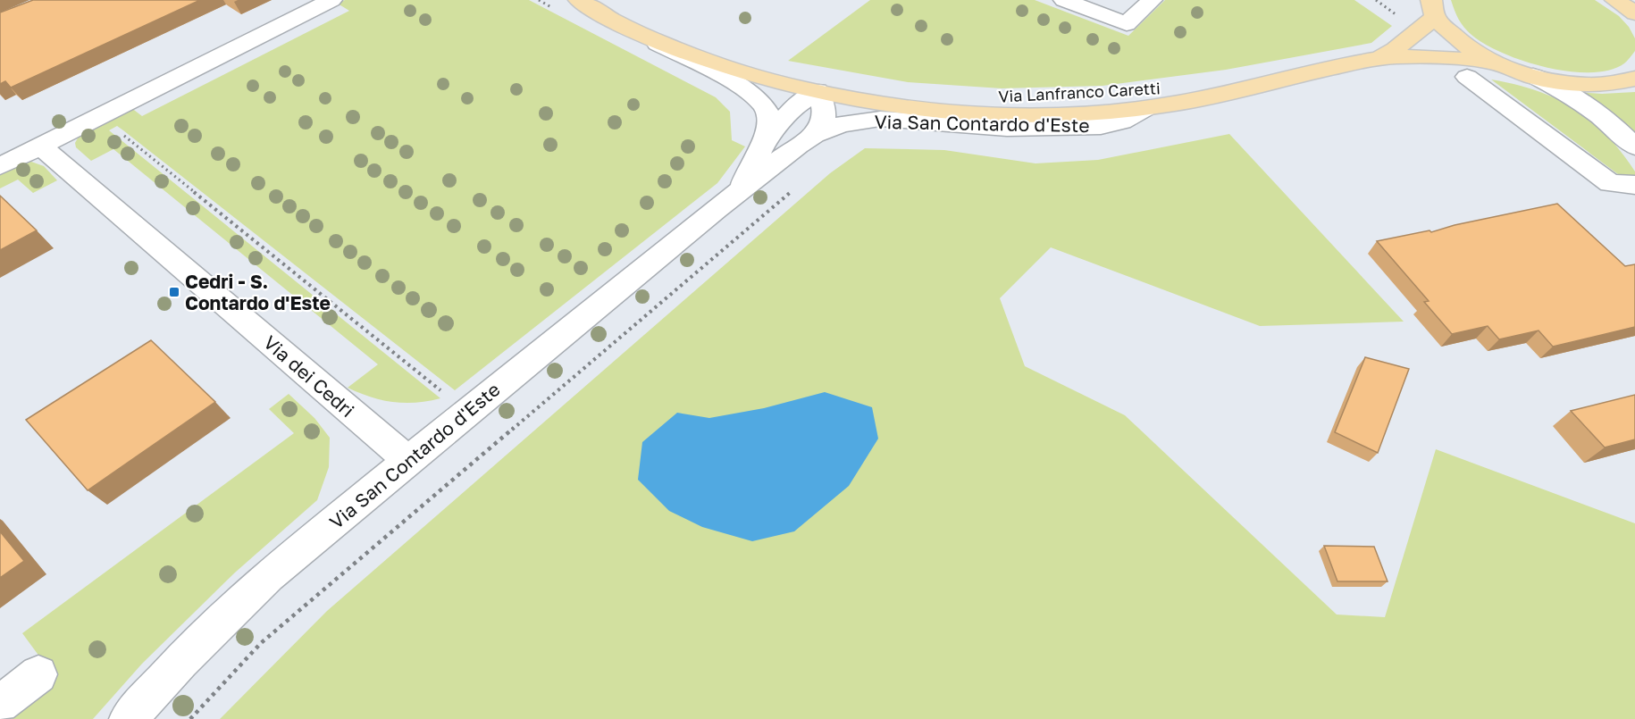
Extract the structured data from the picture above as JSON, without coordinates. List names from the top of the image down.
{
  "streets": {
    "main road": ["Via Lanfranco Caretti"],
    "street": ["Via San Contardo d'Este", "Via dei Cedri"]
  },
  "crossings": [
    ["Via Lanfranco Caretti", "Via San Contardo d'Este"],
    ["Via San Contardo d'Este", "Via dei Cedri"]
  ],
  "places": {
    "transit": ["Cedri - S. Contardo d'Este"]
  }
}
